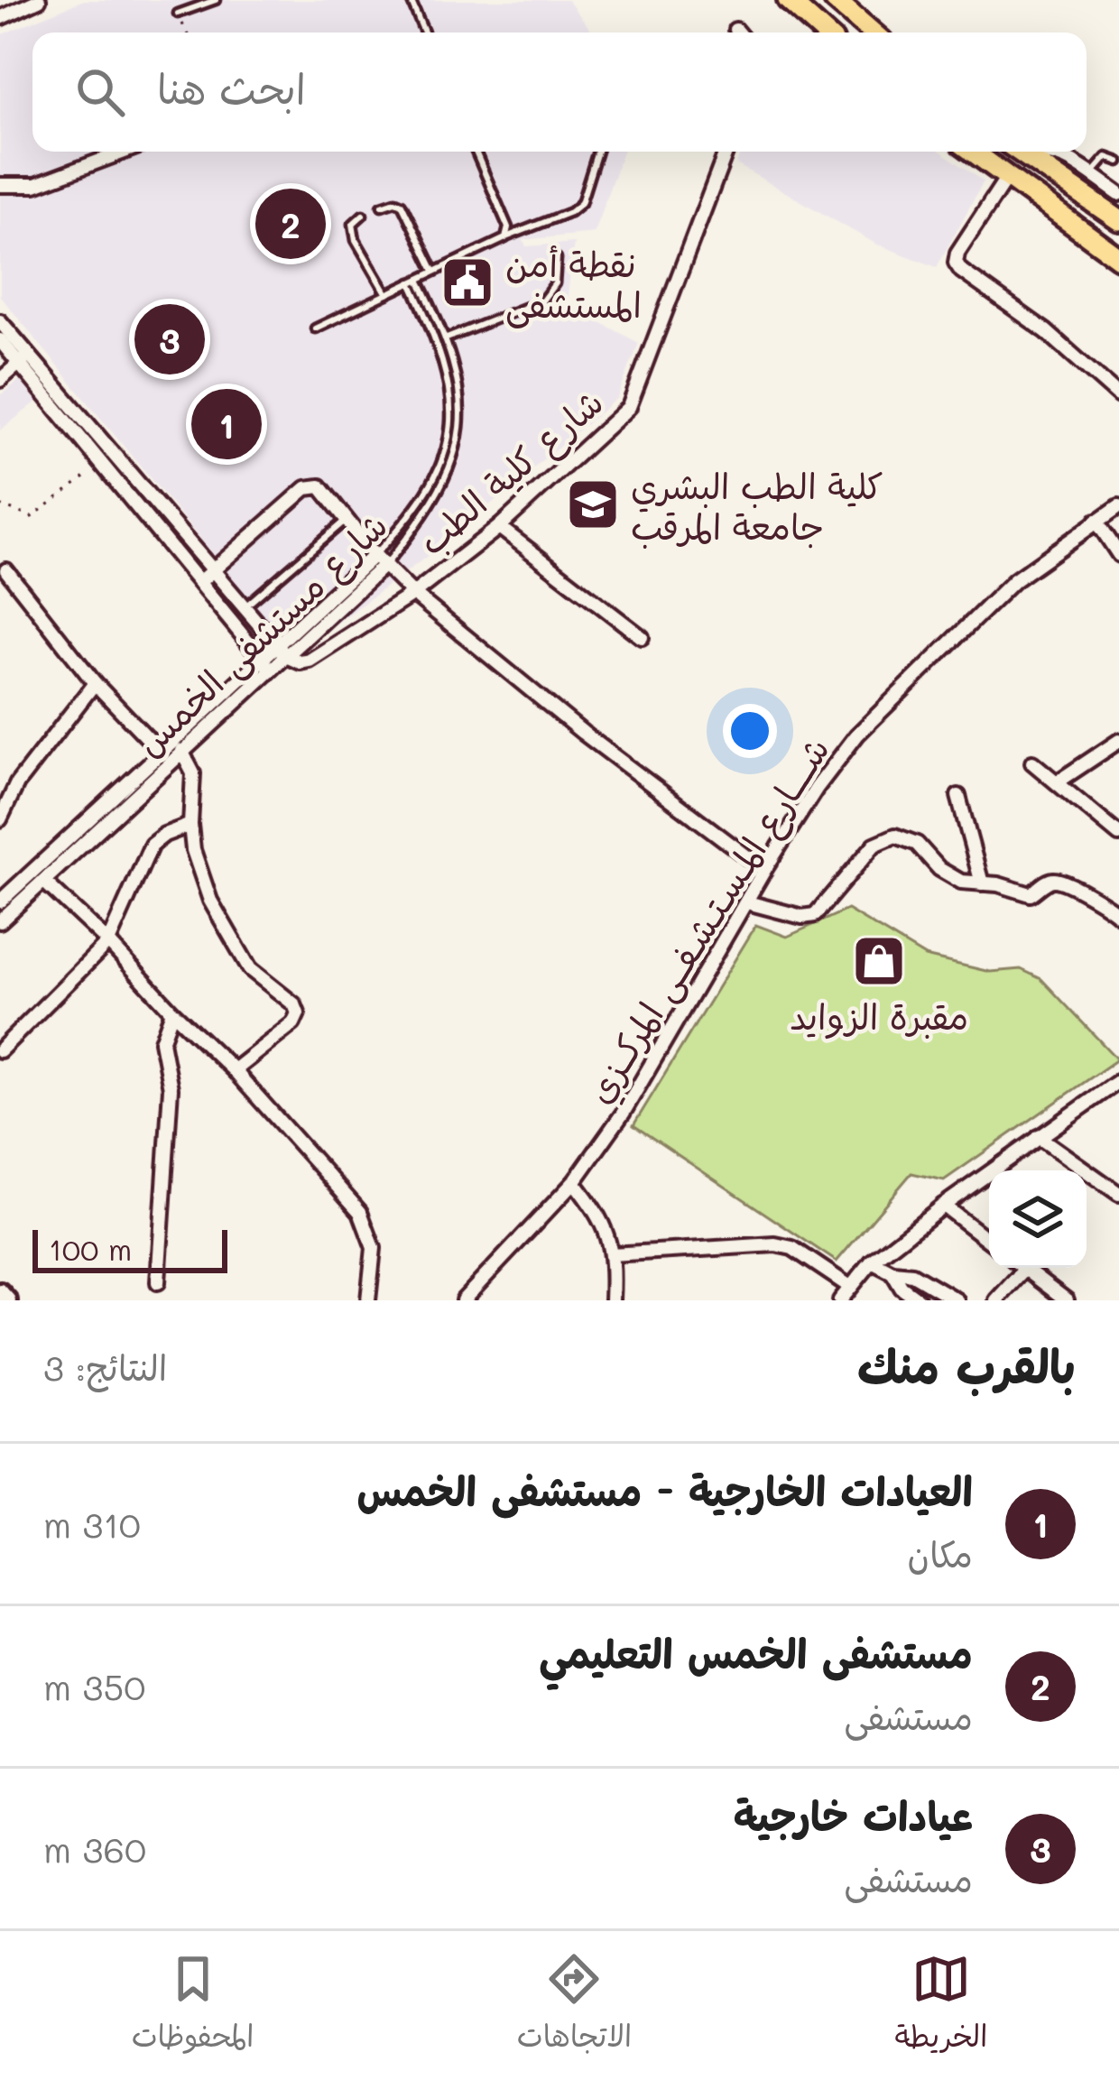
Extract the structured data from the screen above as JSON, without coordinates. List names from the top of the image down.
{
  "streets": {
    "street": ["شارع كلية الطب", "شارع مستشفى الخمس", "شــــارع المـسـتـشـفــى المركــزي"]
  },
  "crossings": [
    ["شارع كلية الطب", "شارع مستشفى الخمس"]
  ],
  "places": {
    "public building": ["نقطة أمن المستشفى"],
    "school or university": ["كلية الطب البشري جامعة المرقب"],
    "shop": ["مقبرة الزوايد"]
  },
  "scale_bar": "100 m",
  "page": {
    "search": "ابحث هنا",
    "pins": ["2", "3", "1"],
    "scale": "100 m",
    "heading": ["بالقرب منك", "النتائج: 3"],
    "list": [
      {
        "mark": "1",
        "name": "العيادات الخارجية - مستشفى الخمس",
        "note": "مكان",
        "value": "310 m"
      },
      {
        "mark": "2",
        "name": "مستشفى الخمس التعليمي",
        "note": "مستشفى",
        "value": "350 m"
      },
      {
        "mark": "3",
        "name": "عيادات خارجية",
        "note": "مستشفى",
        "value": "360 m"
      }
    ],
    "nav": ["الخريطة", "الاتجاهات", "المحفوظات"]
  }
}
